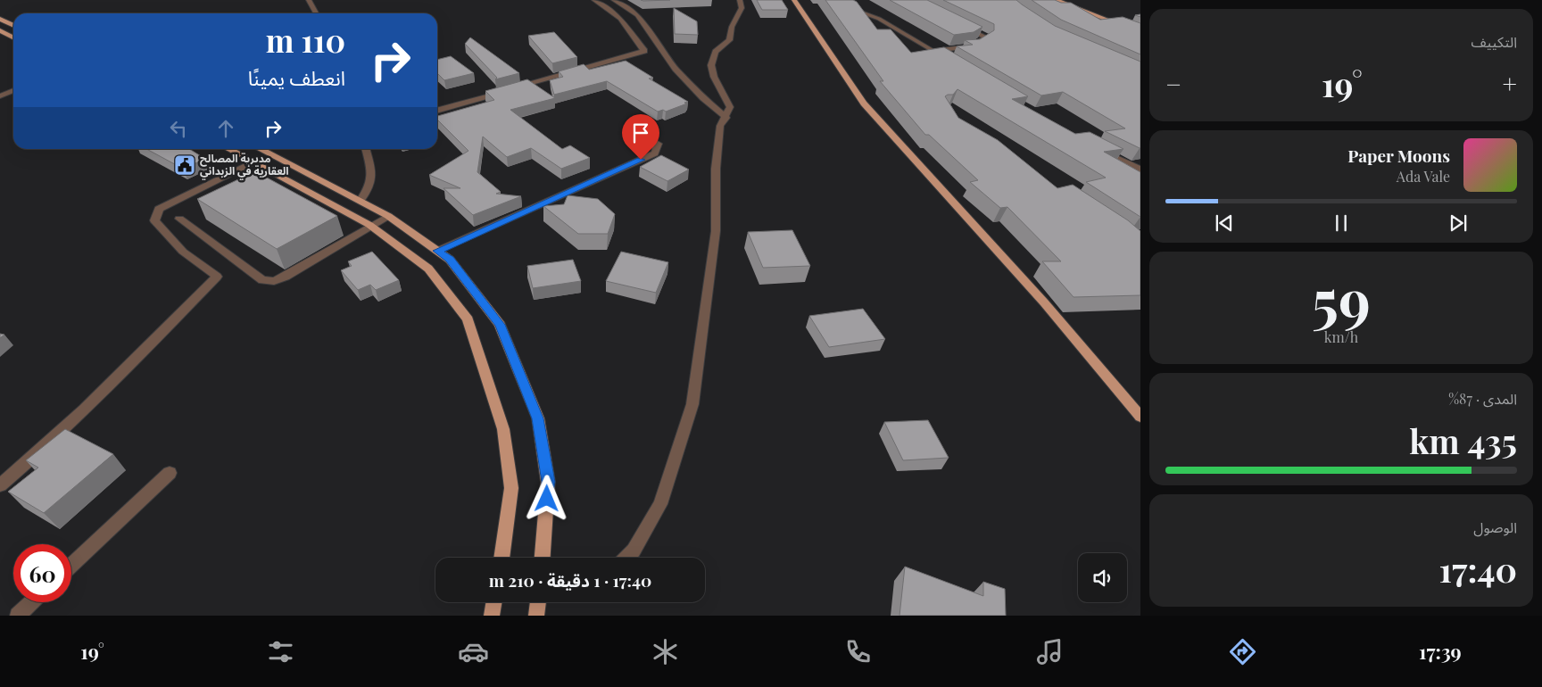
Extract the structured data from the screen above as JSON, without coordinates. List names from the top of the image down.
{
  "places": {
    "public building": ["مديرية المصالح العقارية في الزبداني"]
  },
  "page": {
    "tile": [
      "التكييف",
      ["59", "km/h"],
      ["المدى · 87%", "435 km"],
      ["الوصول", "17:40"]
    ],
    "turn": ["110 m", "انعطف يمينًا"],
    "heat": ["−", "19°", "+"],
    "song": ["Paper Moons", "Ada Vale"],
    "limit": "60",
    "trip": "17:40 · 1 دقيقة · 210 m",
    "tabs": ["17:39", "19°"]
  }
}
